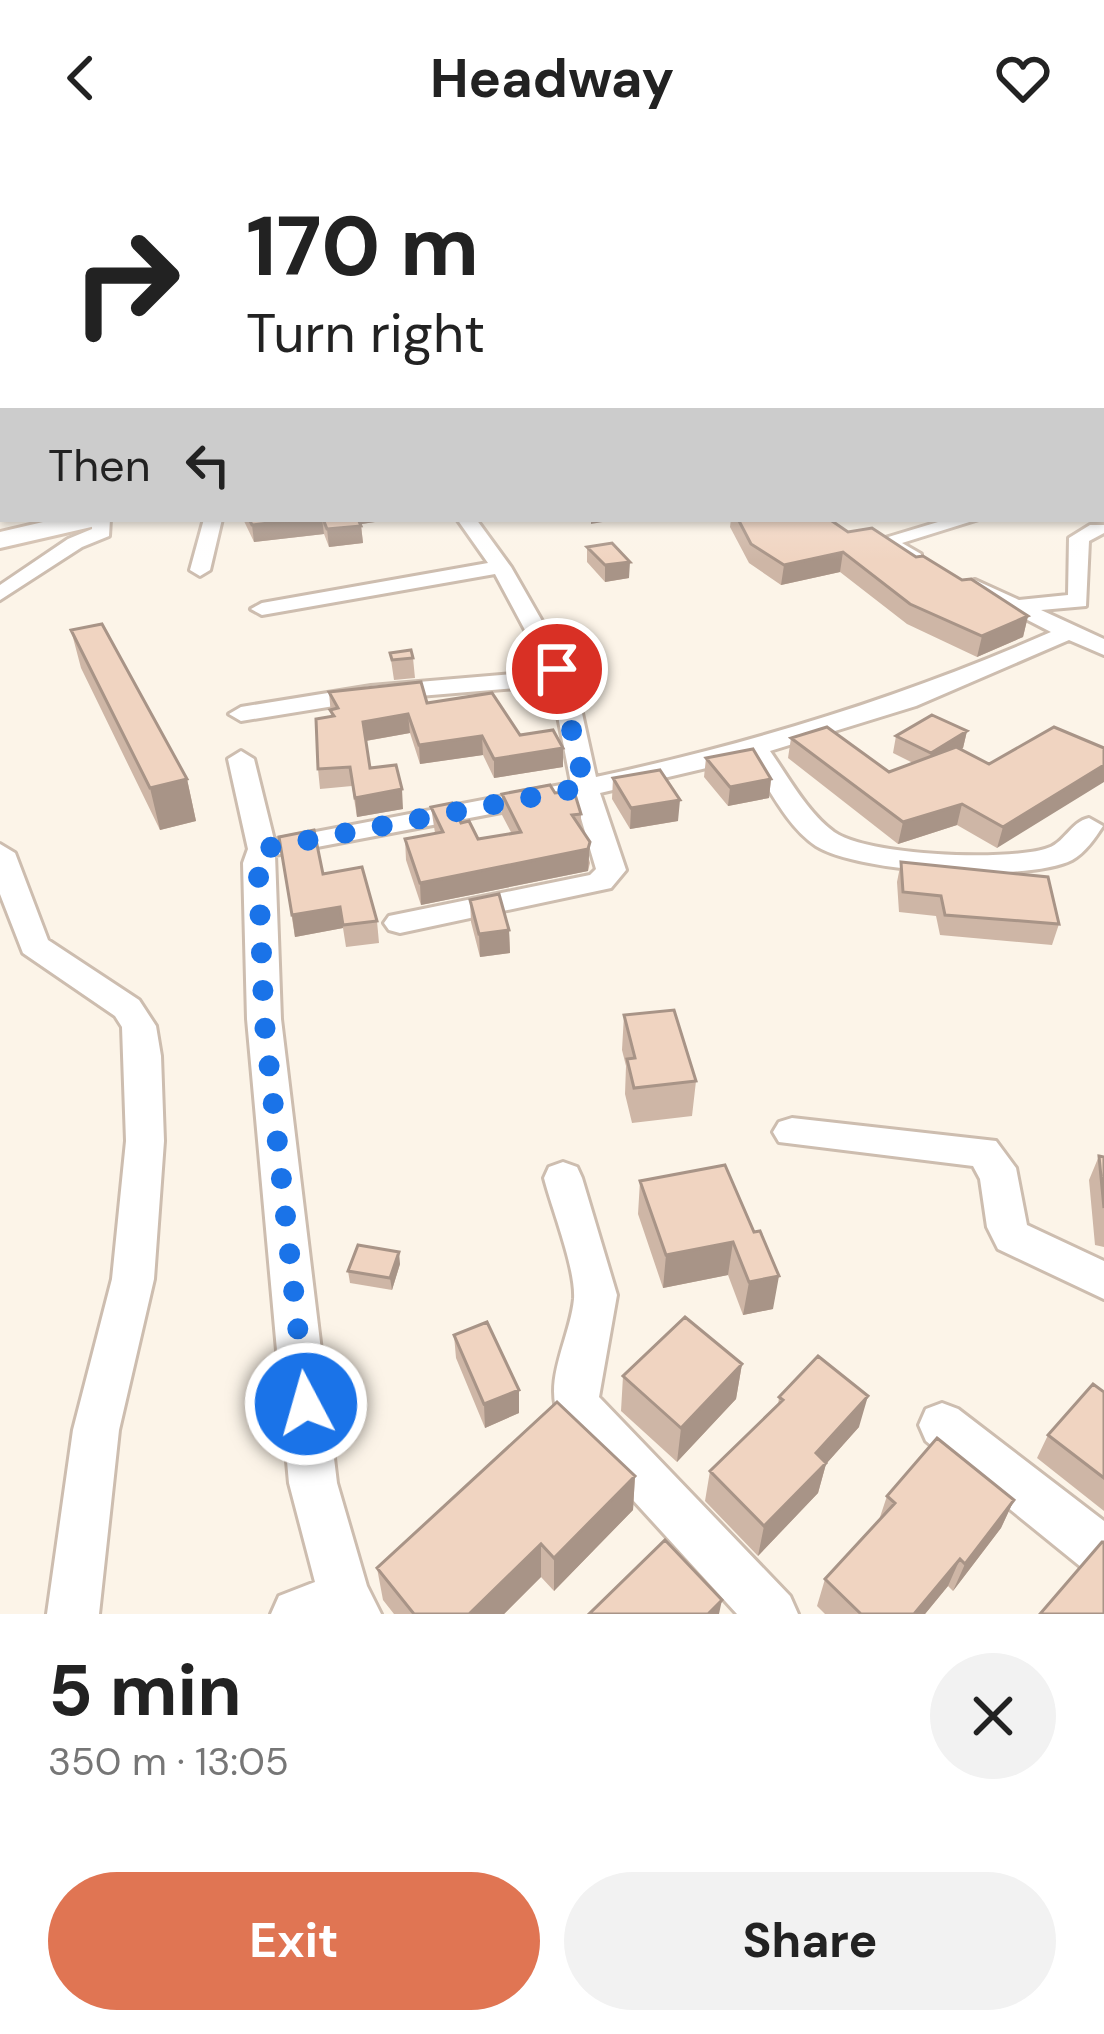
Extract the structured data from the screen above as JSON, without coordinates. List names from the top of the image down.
{
  "page": {
    "header": "Headway",
    "turn": ["170 m", "Turn right"],
    "then": "Then",
    "heading": ["5 min", "350 m · 13:05"],
    "buttons": ["Exit", "Share"]
  }
}
